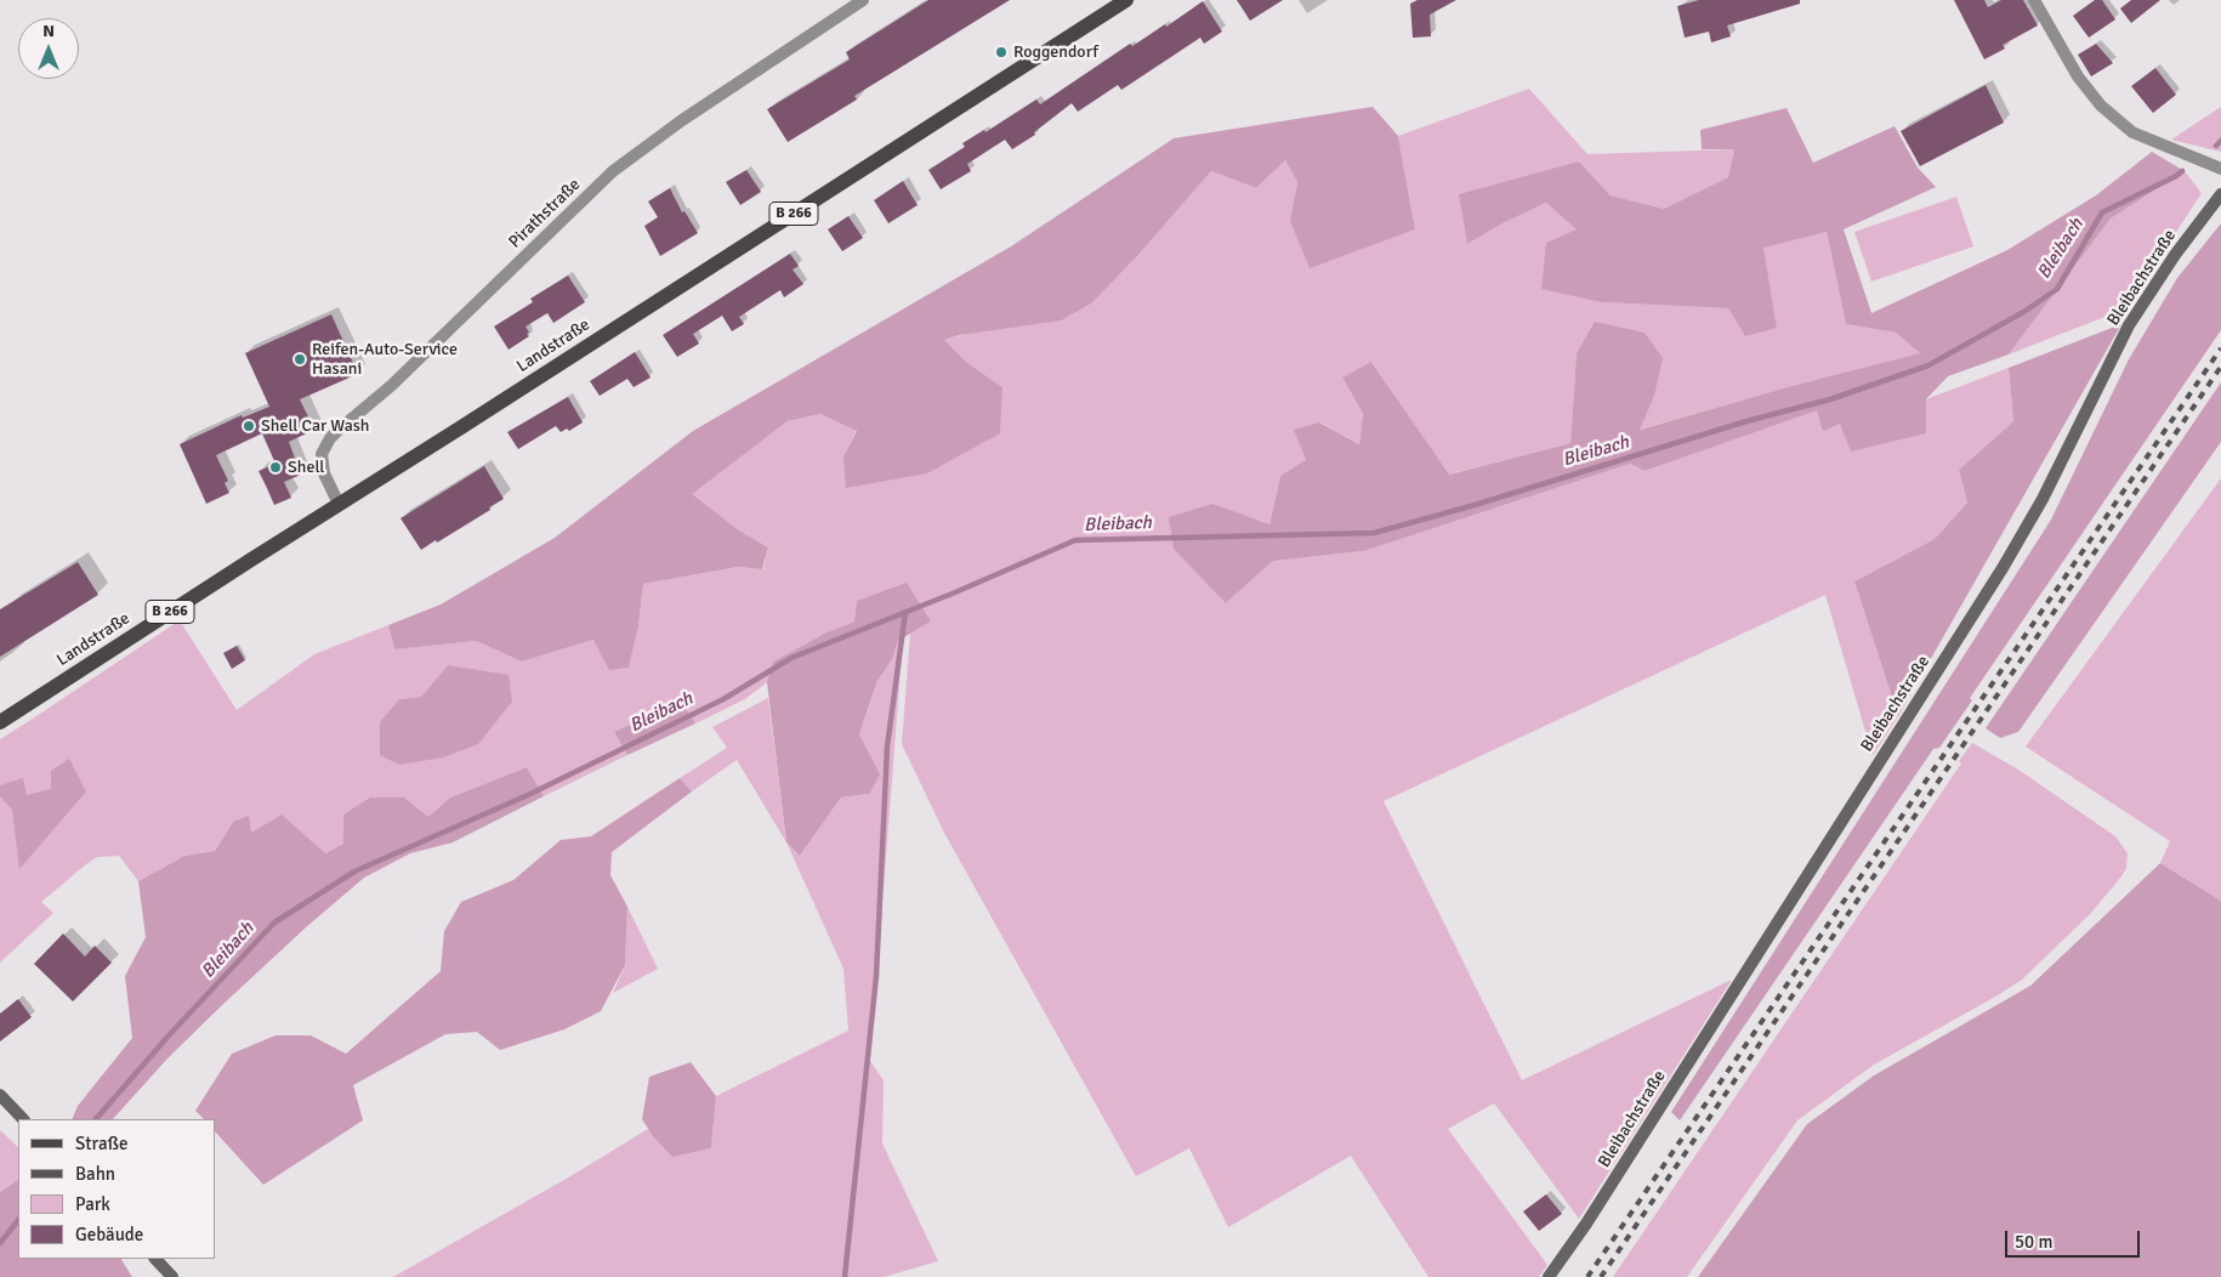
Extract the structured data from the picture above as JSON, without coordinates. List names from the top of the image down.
{
  "streets": {
    "main road": ["B 266", "Bleibachstraße", "Landstraße"],
    "street": ["Pirathstraße"]
  },
  "crossings": [
    ["Pirathstraße", "Landstraße"]
  ],
  "water": ["Bleibach"],
  "places": [
    "Roggendorf",
    "Reifen-Auto-Service Hasani",
    "Shell Car Wash",
    "Shell"
  ],
  "legend": [
    "Straße",
    "Bahn",
    "Park",
    "Gebäude"
  ],
  "scale_bar": "50 m",
  "north": "top"
}
